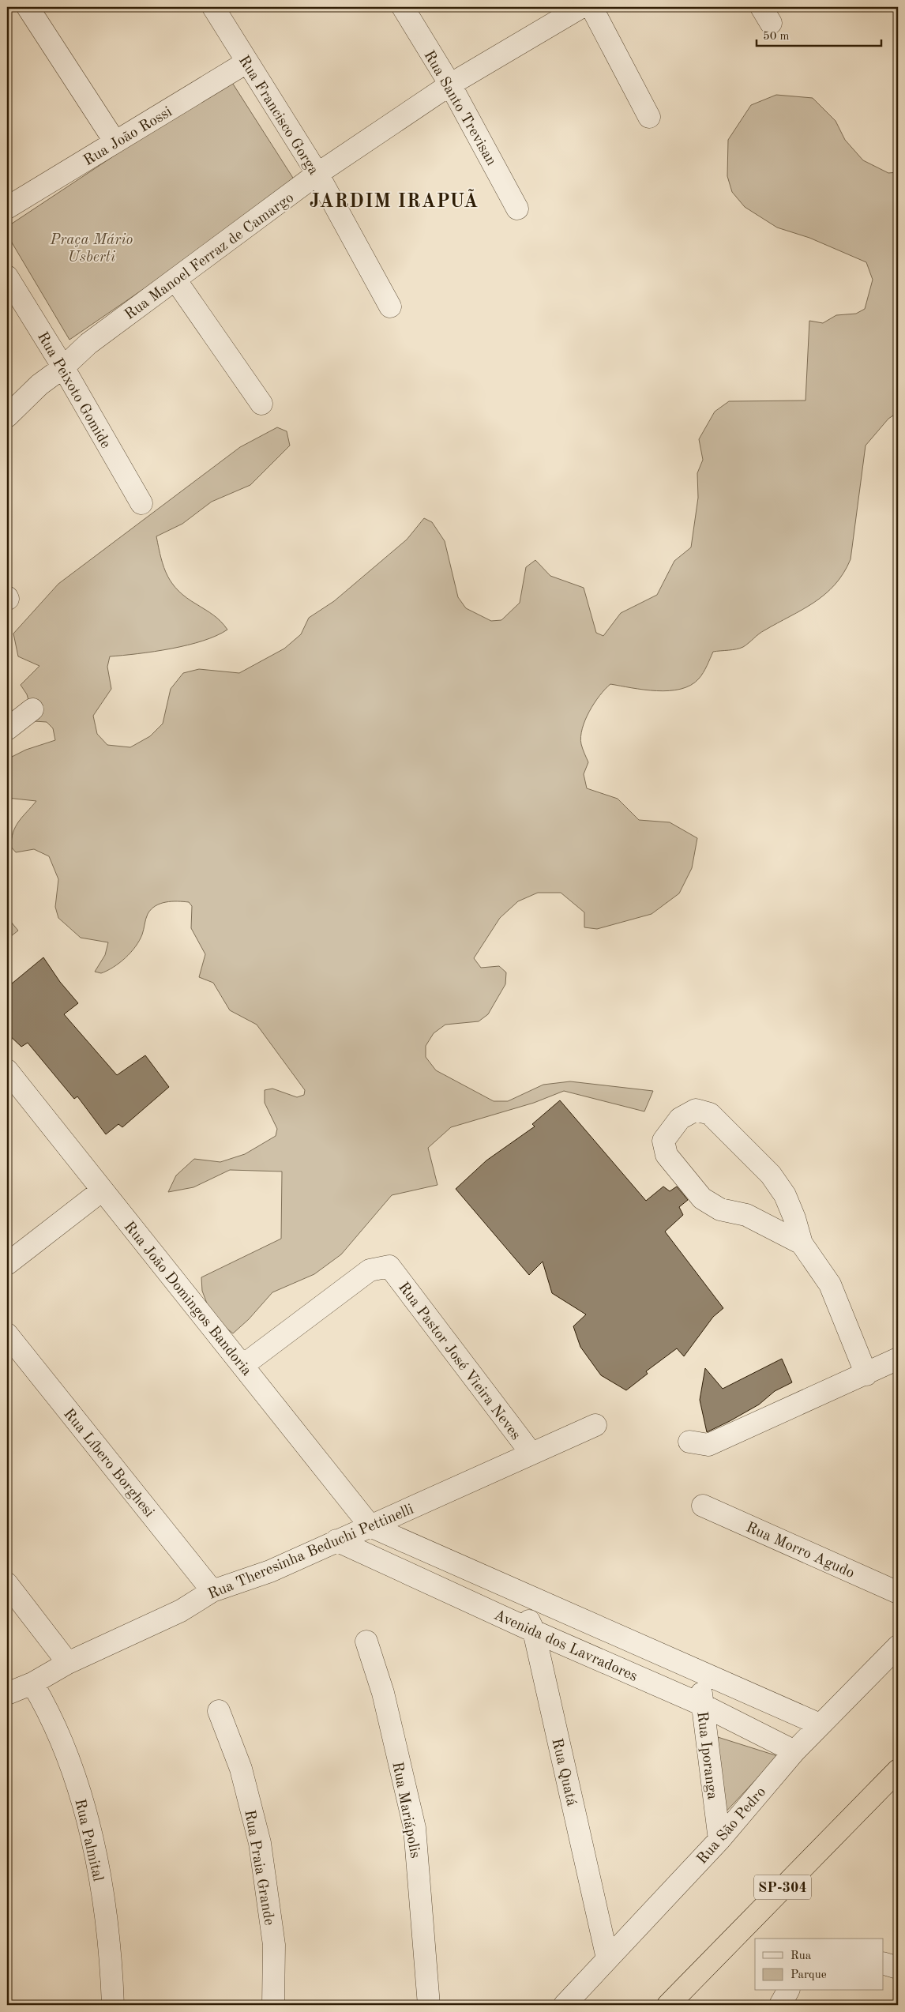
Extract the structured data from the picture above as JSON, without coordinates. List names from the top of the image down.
{
  "streets": {
    "highway": ["SP-304"],
    "street": [
      "Rua Santo Trevisan",
      "Rua Francisco Gorga",
      "Rua João Rossi",
      "Rua Manoel Ferraz de Camargo",
      "Rua Peixoto Gomide",
      "Rua João Domingos Bandoria",
      "Rua Pastor José Vieira Neves",
      "Rua Líbero Borghesi",
      "Rua Morro Agudo",
      "Rua Theresinha Beduchi Pettinelli",
      "Avenida dos Lavradores",
      "Rua Iporanga",
      "Rua Quatá",
      "Rua Mariápolis",
      "Rua São Pedro",
      "Rua Palmital",
      "Rua Praia Grande"
    ]
  },
  "crossings": [
    ["Rua Santo Trevisan", "Rua Manoel Ferraz de Camargo"],
    ["Rua Francisco Gorga", "Rua João Rossi"],
    ["Rua Francisco Gorga", "Rua Manoel Ferraz de Camargo"],
    ["Rua Manoel Ferraz de Camargo", "Rua Peixoto Gomide"],
    ["Rua João Domingos Bandoria", "Rua Pastor José Vieira Neves"],
    ["Rua João Domingos Bandoria", "Rua Theresinha Beduchi Pettinelli"],
    ["Rua João Domingos Bandoria", "Avenida dos Lavradores"],
    ["Rua Pastor José Vieira Neves", "Rua Theresinha Beduchi Pettinelli"],
    ["Rua Líbero Borghesi", "Rua Theresinha Beduchi Pettinelli"],
    ["Rua Theresinha Beduchi Pettinelli", "Avenida dos Lavradores"],
    ["Rua Theresinha Beduchi Pettinelli", "Rua Palmital"],
    ["Avenida dos Lavradores", "Rua Iporanga"],
    ["Avenida dos Lavradores", "Rua Quatá"],
    ["Avenida dos Lavradores", "Rua São Pedro"],
    ["Rua Iporanga", "Rua São Pedro"],
    ["Rua Quatá", "Rua São Pedro"]
  ],
  "districts": ["JARDIM IRAPUÃ"],
  "parks": ["Praça Mário Usberti"],
  "legend": ["Rua", "Parque"],
  "scale_bar": "50 m"
}
